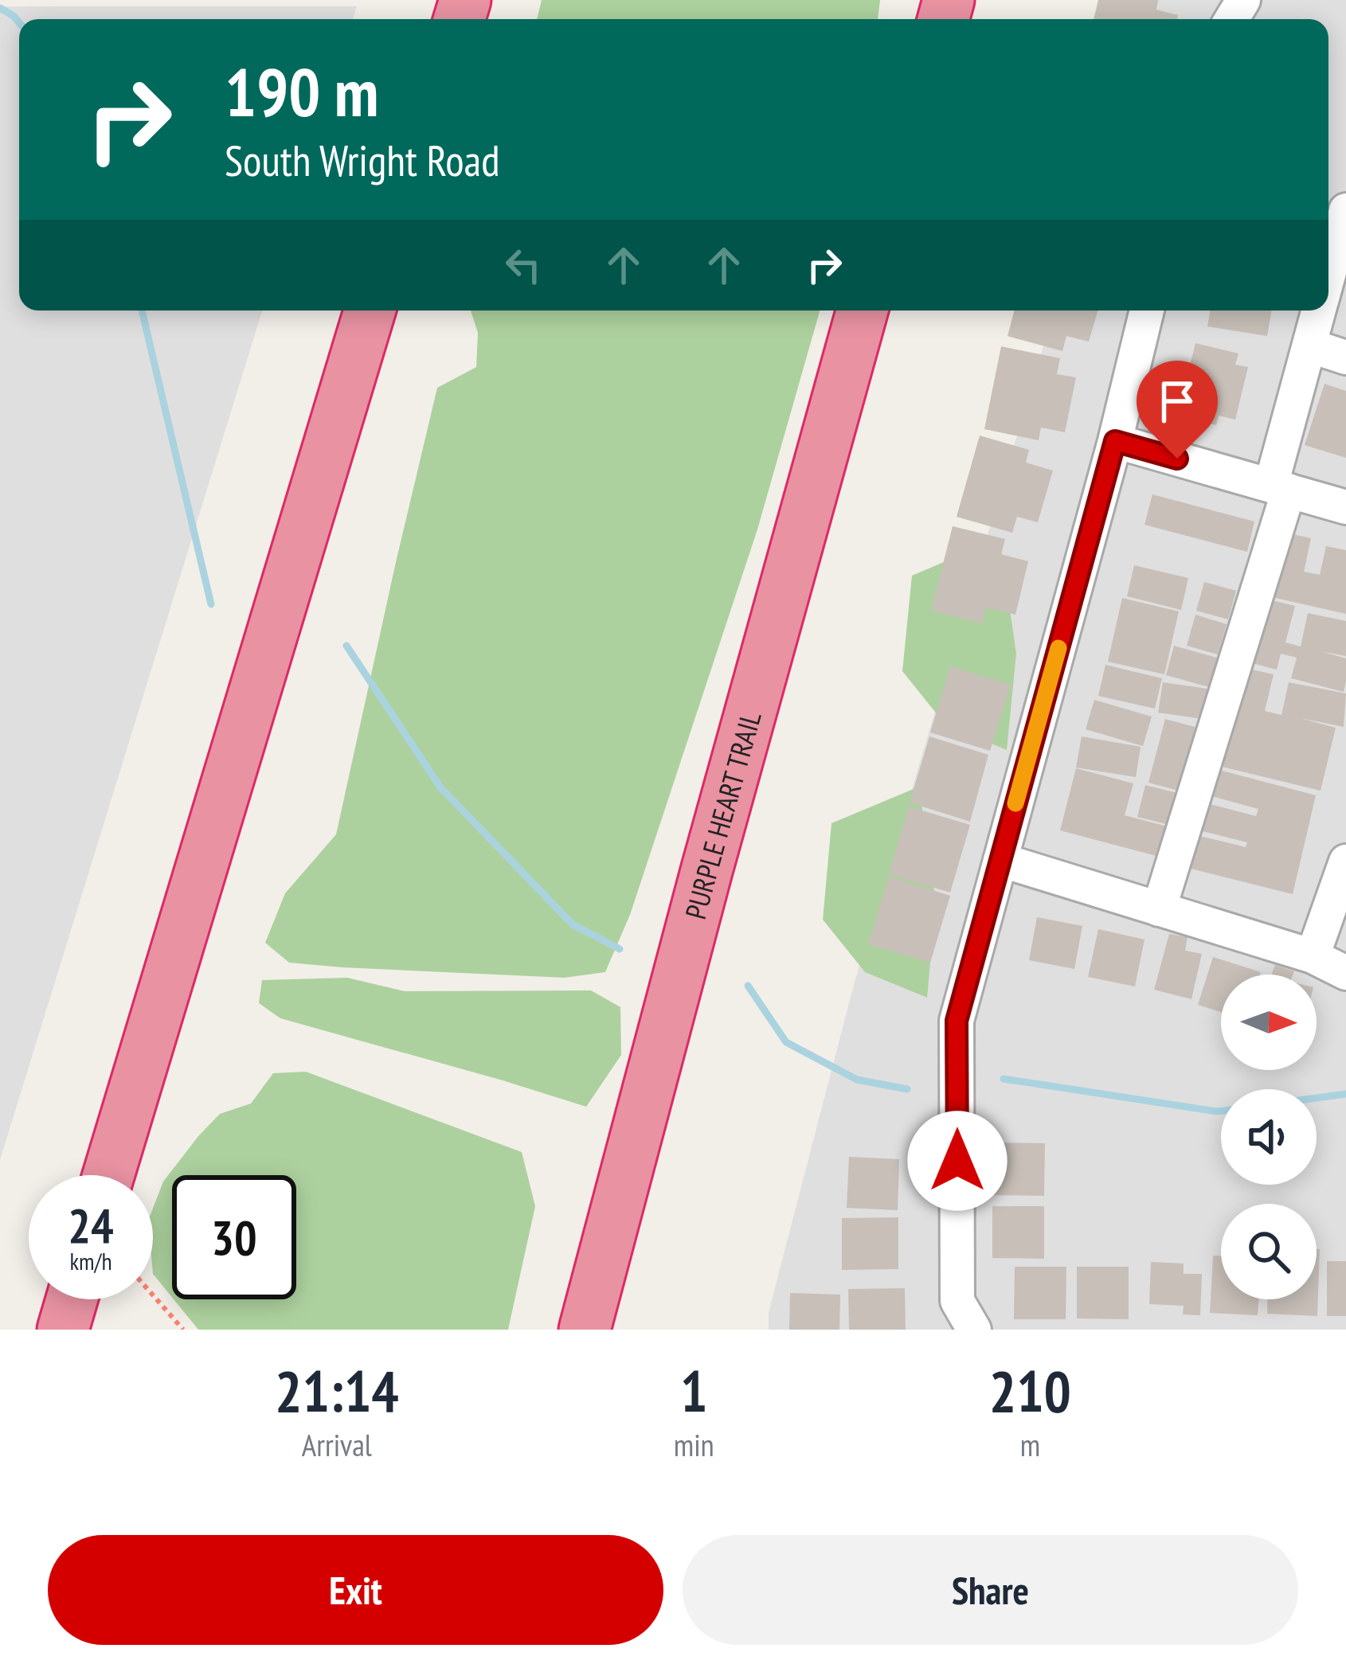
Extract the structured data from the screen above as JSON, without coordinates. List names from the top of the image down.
{
  "streets": {
    "highway": ["PURPLE HEART TRAIL"]
  },
  "north": "right",
  "page": {
    "turn": ["190 m", "South Wright Road"],
    "speed": "24 km/h",
    "limit": "30",
    "eta": [
      "21:14",
      "Arrival",
      "1",
      "min",
      "210",
      "m"
    ],
    "buttons": ["Exit", "Share"]
  }
}
